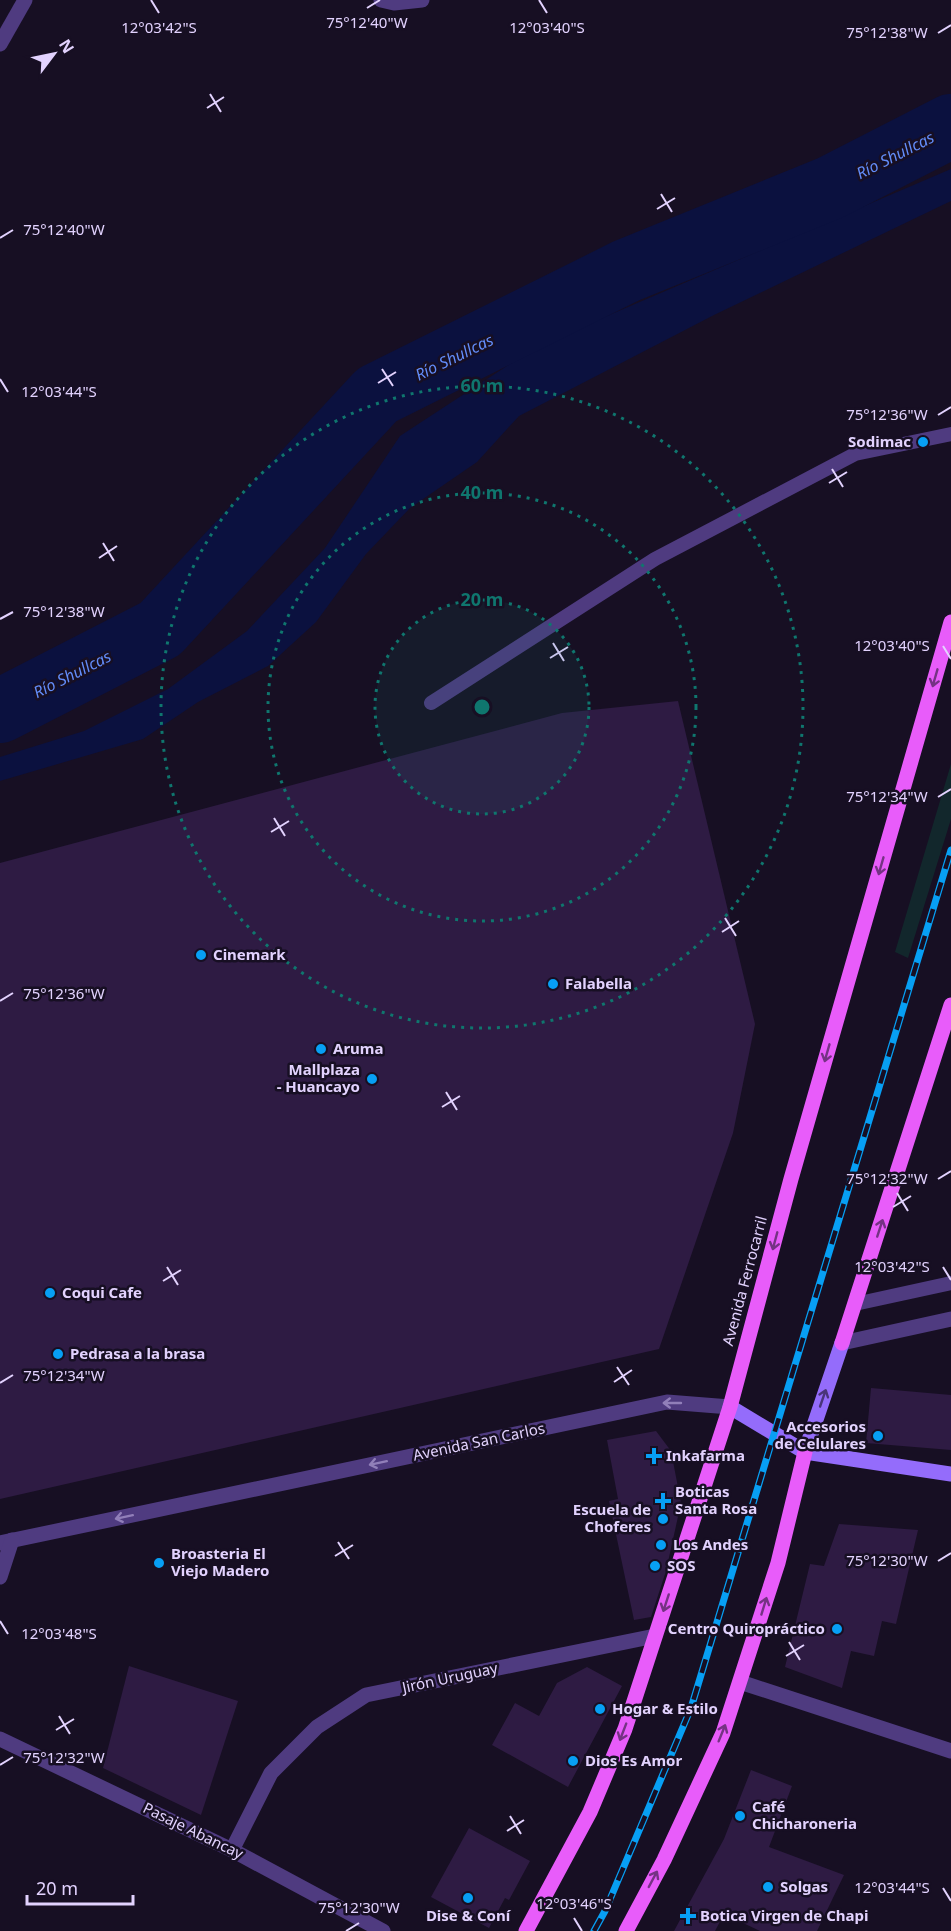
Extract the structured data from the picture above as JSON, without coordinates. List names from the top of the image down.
{
  "streets": {
    "main road": ["Avenida Ferrocarril", "Avenida San Carlos"],
    "street": ["Jirón Uruguay", "Pasaje Abancay"]
  },
  "crossings": [
    ["Avenida Ferrocarril", "Avenida San Carlos"],
    ["Avenida Ferrocarril", "Jirón Uruguay"],
    ["Jirón Uruguay", "Pasaje Abancay"]
  ],
  "one_way": ["Avenida San Carlos"],
  "water": ["Río Shullcas"],
  "places": {
    "other": [
      "Sodimac",
      "Cinemark",
      "Falabella",
      "Aruma",
      "Mallplaza - Huancayo",
      "Coqui Cafe",
      "Pedrasa a la brasa",
      "Accesorios de Celulares",
      "Escuela de Choferes",
      "Los Andes",
      "Broasteria El Viejo Madero",
      "SOS",
      "Centro Quiropráctico",
      "Hogar & Estilo",
      "Dios Es Amor",
      "Café Chicharoneria",
      "Solgas",
      "Dise & Coní"
    ],
    "health": ["Inkafarma", "Boticas Santa Rosa", "Botica Virgen de Chapi"]
  },
  "scale_bar": "20 m",
  "north": "top right",
  "coordinates": [
    "75°12'40\"W",
    "12°03'42\"S",
    "12°03'40\"S",
    "75°12'38\"W",
    "12°03'44\"S",
    "75°12'36\"W",
    "75°12'34\"W",
    "75°12'32\"W",
    "75°12'30\"W",
    "12°03'48\"S",
    "12°03'46\"S"
  ],
  "rings": ["60 m", "40 m", "20 m"]
}
